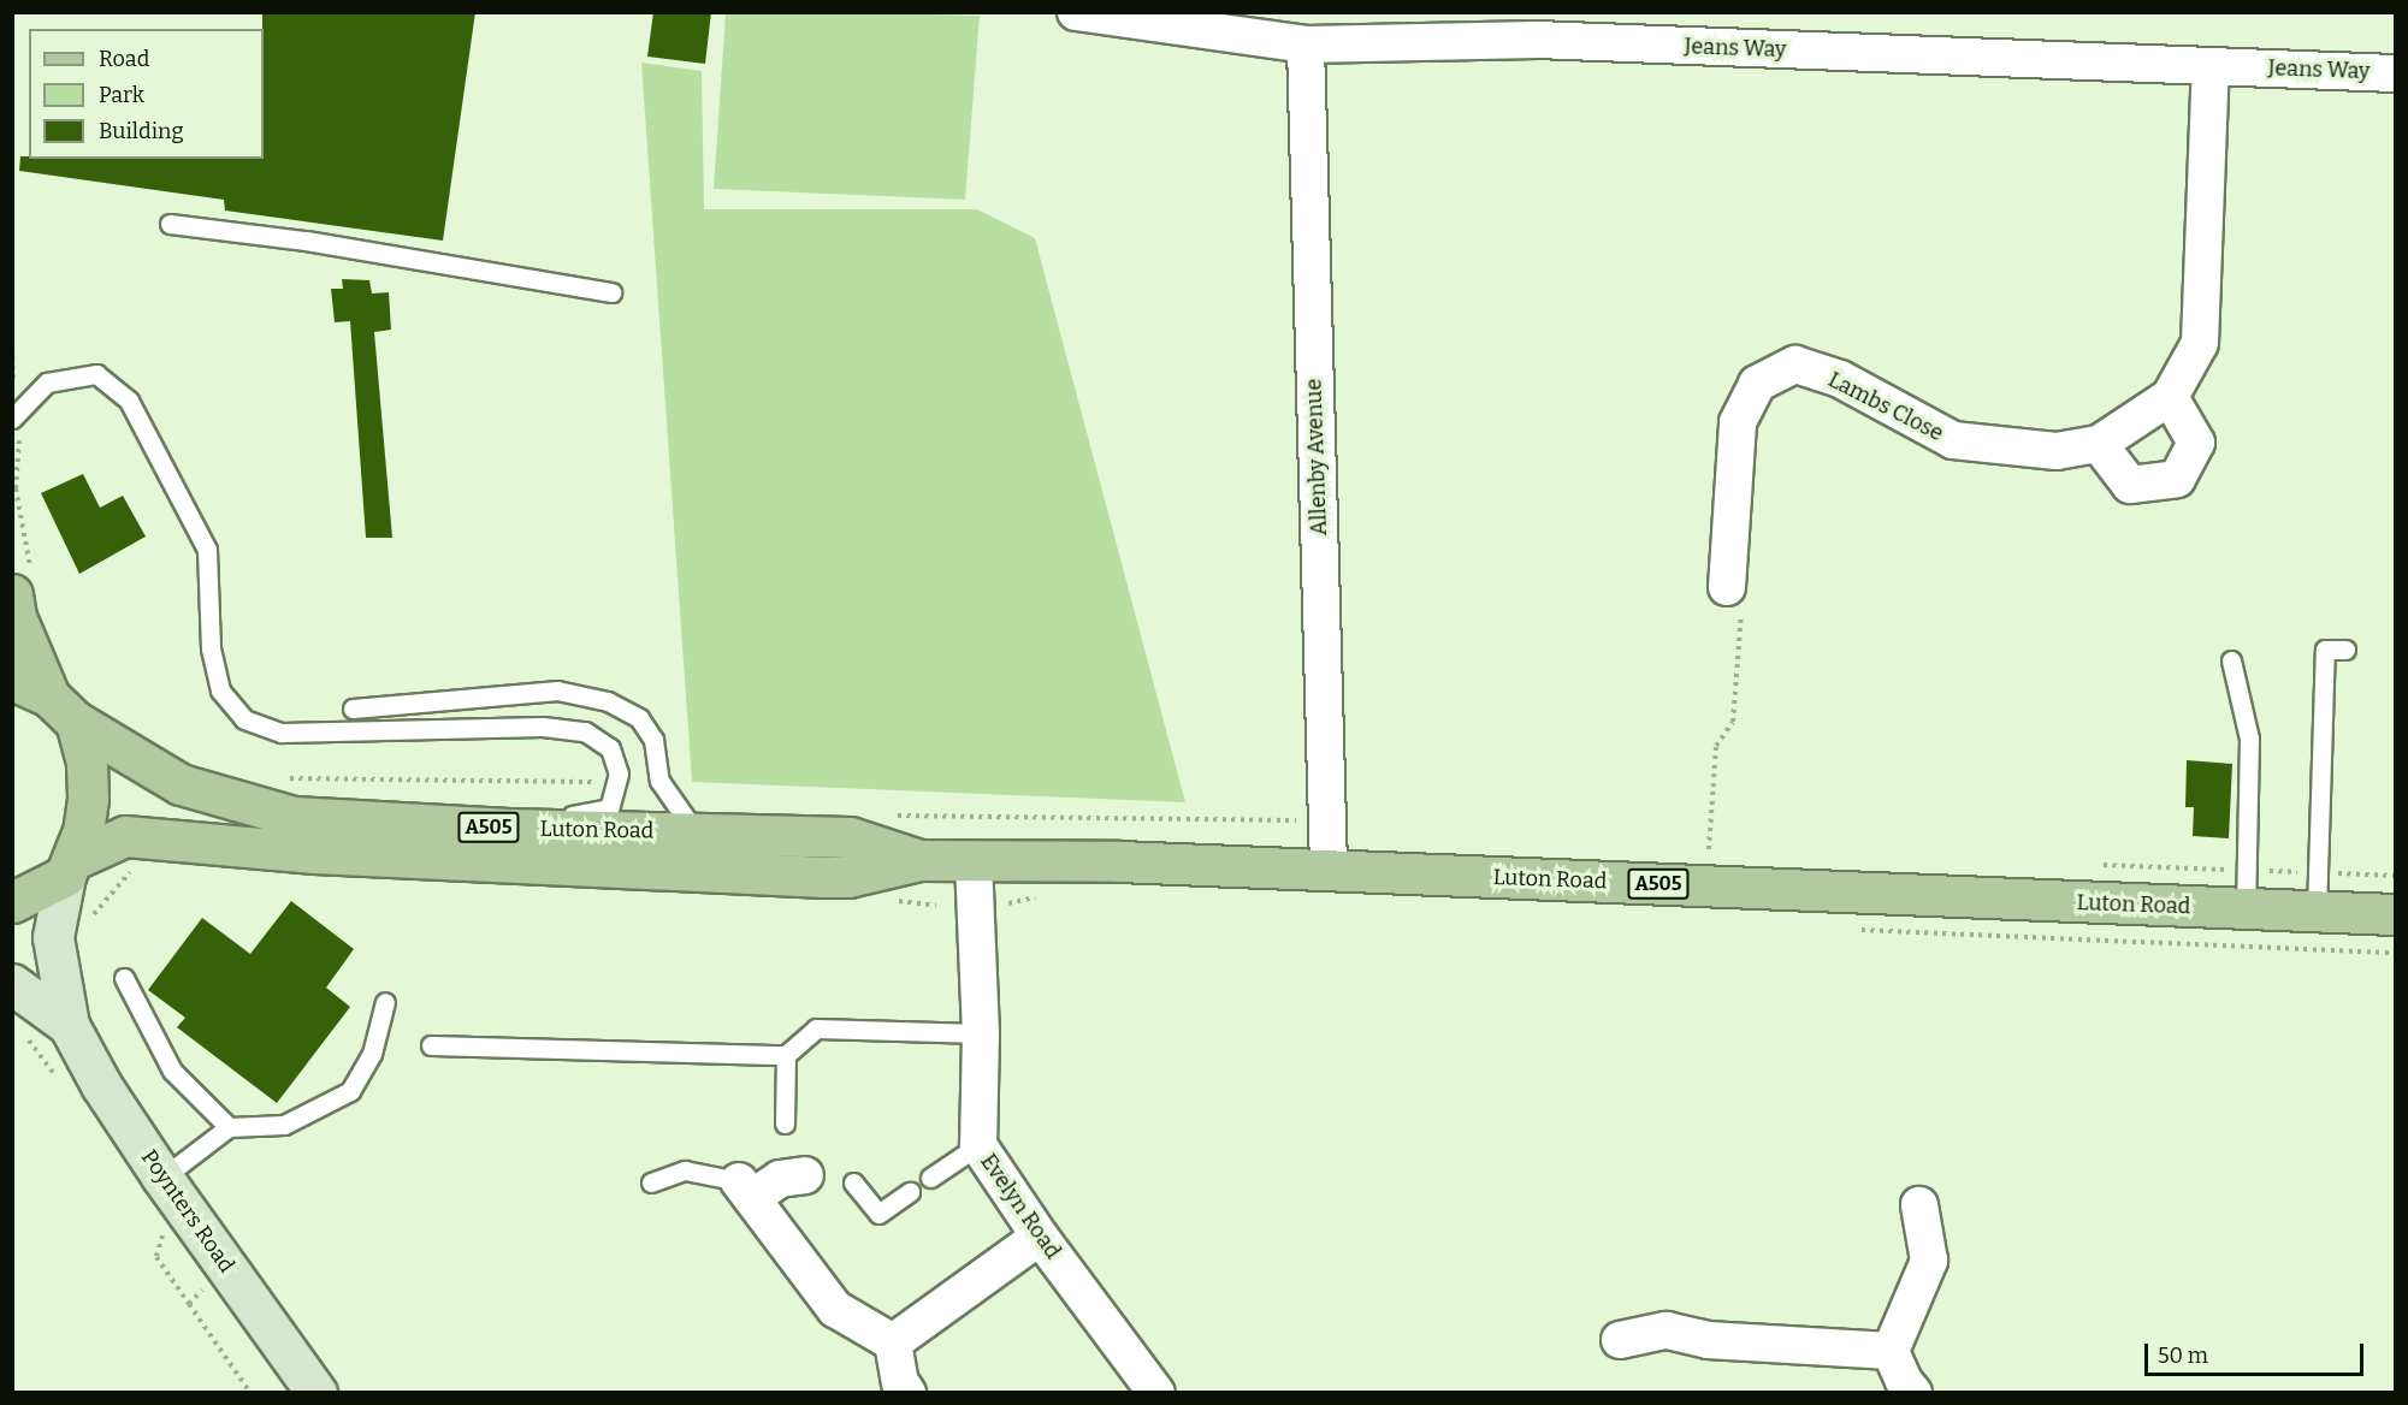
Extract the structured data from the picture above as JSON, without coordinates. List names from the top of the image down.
{
  "streets": {
    "main road": ["A505", "Luton Road"],
    "street": [
      "Jeans Way",
      "Lambs Close",
      "Allenby Avenue",
      "Evelyn Road",
      "Poynters Road"
    ]
  },
  "crossings": [
    ["Jeans Way", "Lambs Close"],
    ["Jeans Way", "Allenby Avenue"],
    ["Allenby Avenue", "Luton Road"],
    ["A505", "Luton Road"],
    ["A505", "Poynters Road"],
    ["Luton Road", "Evelyn Road"],
    ["Luton Road", "Poynters Road"]
  ],
  "legend": ["Road", "Park", "Building"],
  "scale_bar": "50 m"
}
